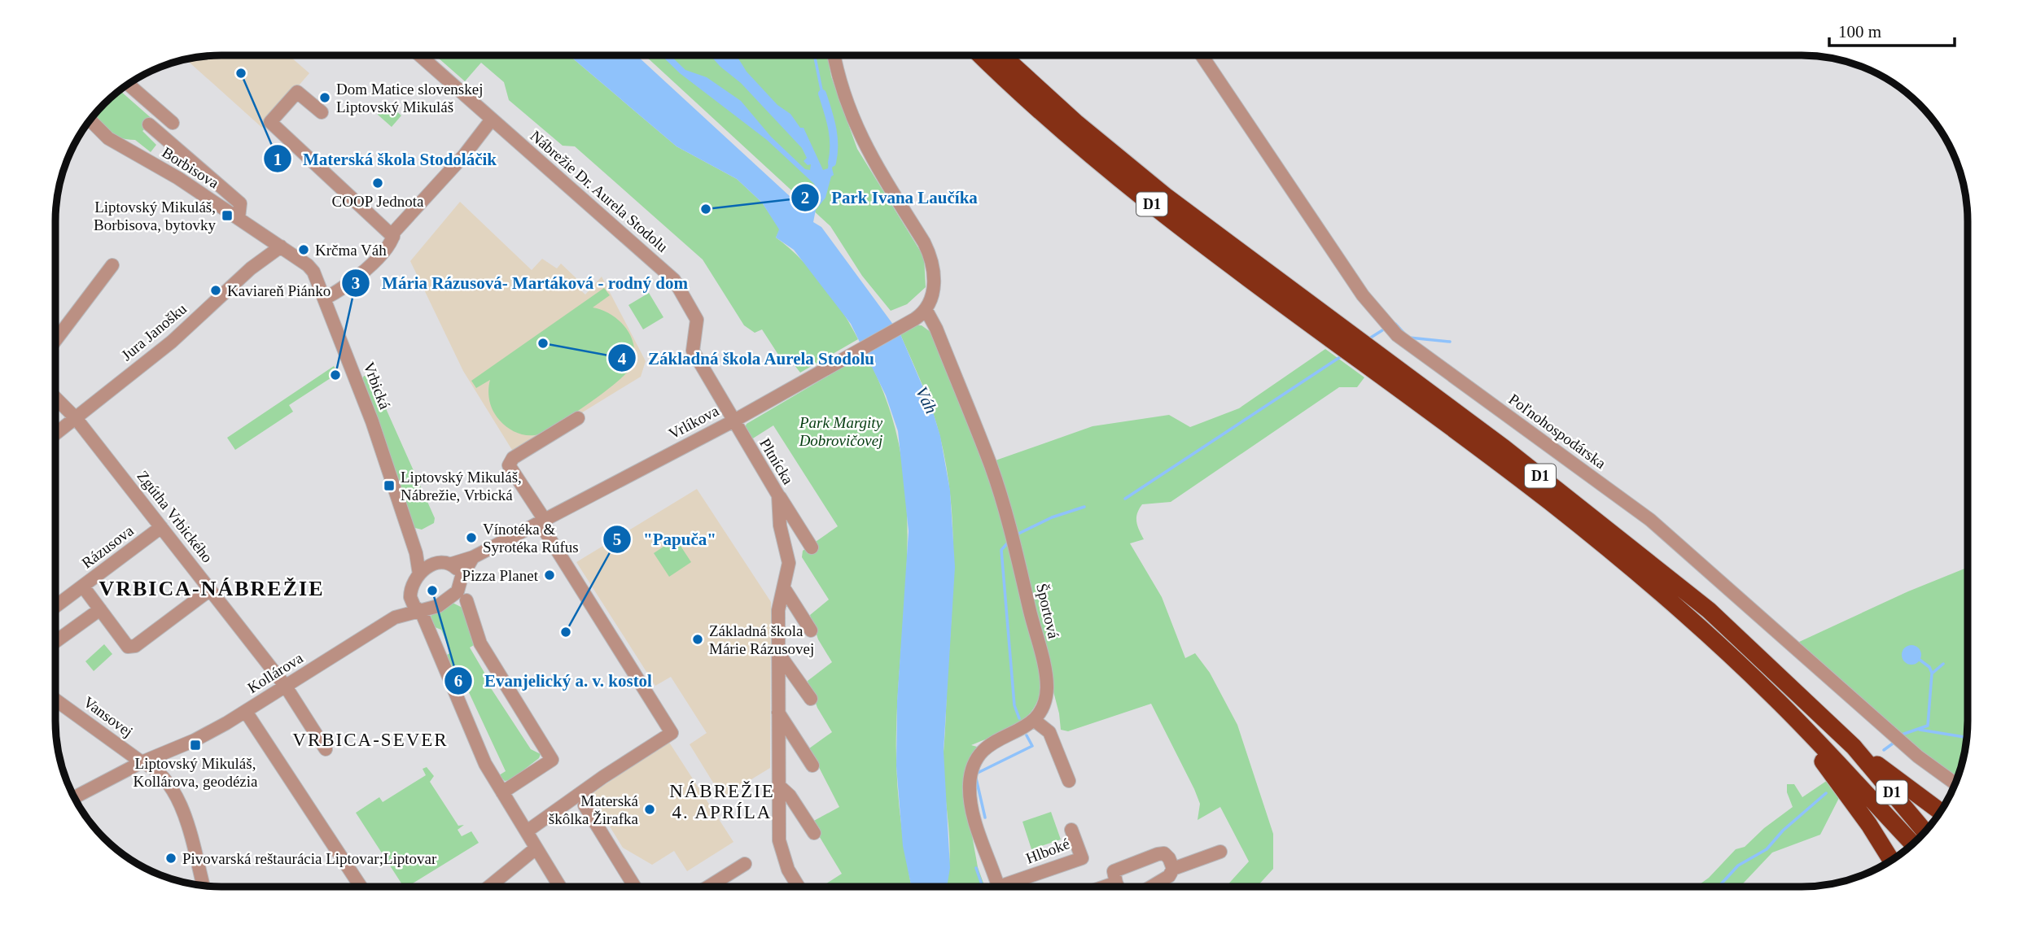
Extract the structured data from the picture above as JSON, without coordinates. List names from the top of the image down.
{
  "streets": {
    "highway": ["D1"],
    "street": [
      "Borbisova",
      "Nábrežie Dr. Aurela Stodolu",
      "Jura Janošku",
      "Vrbická",
      "Vrlíkova",
      "Poľnohospodárska",
      "Pltnícka",
      "Zgútha Vrbického",
      "Rázusova",
      "Športová",
      "Kollárova",
      "Vansovej",
      "Hlboké"
    ]
  },
  "crossings": [
    ["Borbisova", "Jura Janošku"],
    ["Borbisova", "Vrbická"],
    ["Nábrežie Dr. Aurela Stodolu", "Vrlíkova"],
    ["Nábrežie Dr. Aurela Stodolu", "Pltnícka"],
    ["Jura Janošku", "Vrbická"],
    ["Jura Janošku", "Zgútha Vrbického"],
    ["Vrbická", "Vrlíkova"],
    ["Vrbická", "Kollárova"],
    ["Vrlíkova", "Pltnícka"],
    ["Vrlíkova", "Športová"],
    ["Vrlíkova", "Kollárova"],
    ["Zgútha Vrbického", "Rázusova"],
    ["Zgútha Vrbického", "Kollárova"]
  ],
  "districts": ["VRBICA-NÁBREŽIE", "VRBICA-SEVER", "NÁBREŽIE 4. APRÍLA"],
  "water": ["Váh"],
  "parks": ["Park Margity Dobrovičovej"],
  "places": {
    "other": [
      "Materská škola Stodoláčik",
      "Dom Matice slovenskej Liptovský Mikuláš",
      "COOP Jednota",
      "Park Ivana Laučíka",
      "Krčma Váh",
      "Kaviareň Piánko",
      "Základná škola Aurela Stodolu",
      "Mária Rázusová- Martáková - rodný dom",
      "Vínotéka & Syrotéka Rúfus",
      "Pizza Planet",
      "Evanjelický a. v. kostol",
      "\"Papuča\"",
      "Základná škola Márie Rázusovej",
      "Materská škôlka Žirafka",
      "Pivovarská reštaurácia Liptovar;Liptovar"
    ],
    "transit": ["Liptovský Mikuláš, Borbisova, bytovky", "Liptovský Mikuláš, Nábrežie, Vrbická", "Liptovský Mikuláš, Kollárova, geodézia"]
  },
  "scale_bar": "100 m"
}
